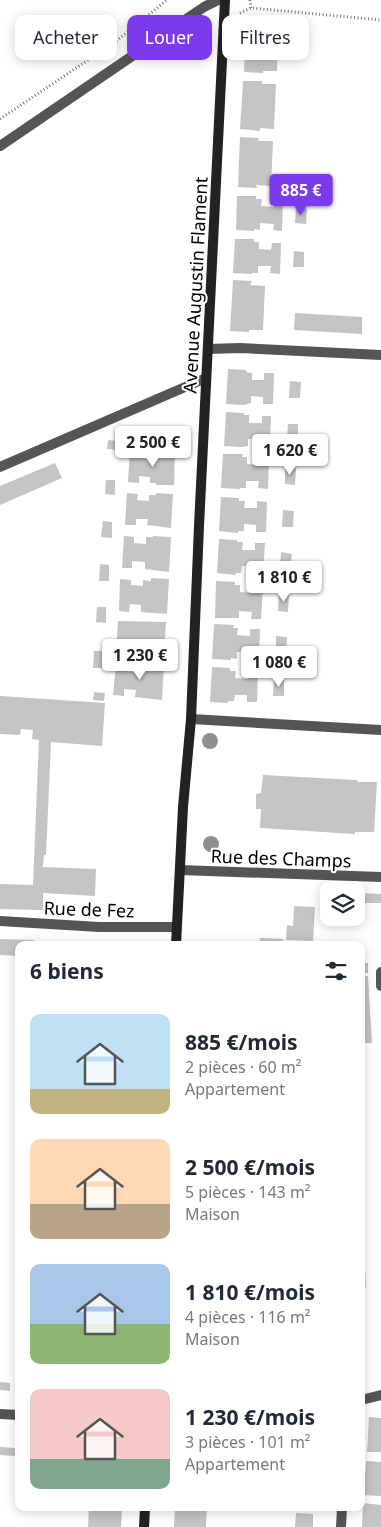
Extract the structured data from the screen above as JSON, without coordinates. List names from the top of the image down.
{
  "streets": {
    "street": ["Avenue Augustin Flament", "Rue des Champs", "Rue de Fez"]
  },
  "crossings": [
    ["Avenue Augustin Flament", "Rue des Champs"],
    ["Avenue Augustin Flament", "Rue de Fez"]
  ],
  "page": {
    "chip": ["Acheter", "Louer", "Filtres"],
    "price": [
      "885 €",
      "2 500 €",
      "1 620 €",
      "1 810 €",
      "1 230 €",
      "1 080 €"
    ],
    "heading": "6 biens",
    "list": [
      {
        "name": "885 €/mois",
        "note": "2 pièces · 60 m² · Appartement"
      },
      {
        "name": "2 500 €/mois",
        "note": "5 pièces · 143 m² · Maison"
      },
      {
        "name": "1 810 €/mois",
        "note": "4 pièces · 116 m² · Maison"
      },
      {
        "name": "1 230 €/mois",
        "note": "3 pièces · 101 m² · Appartement"
      }
    ]
  }
}
